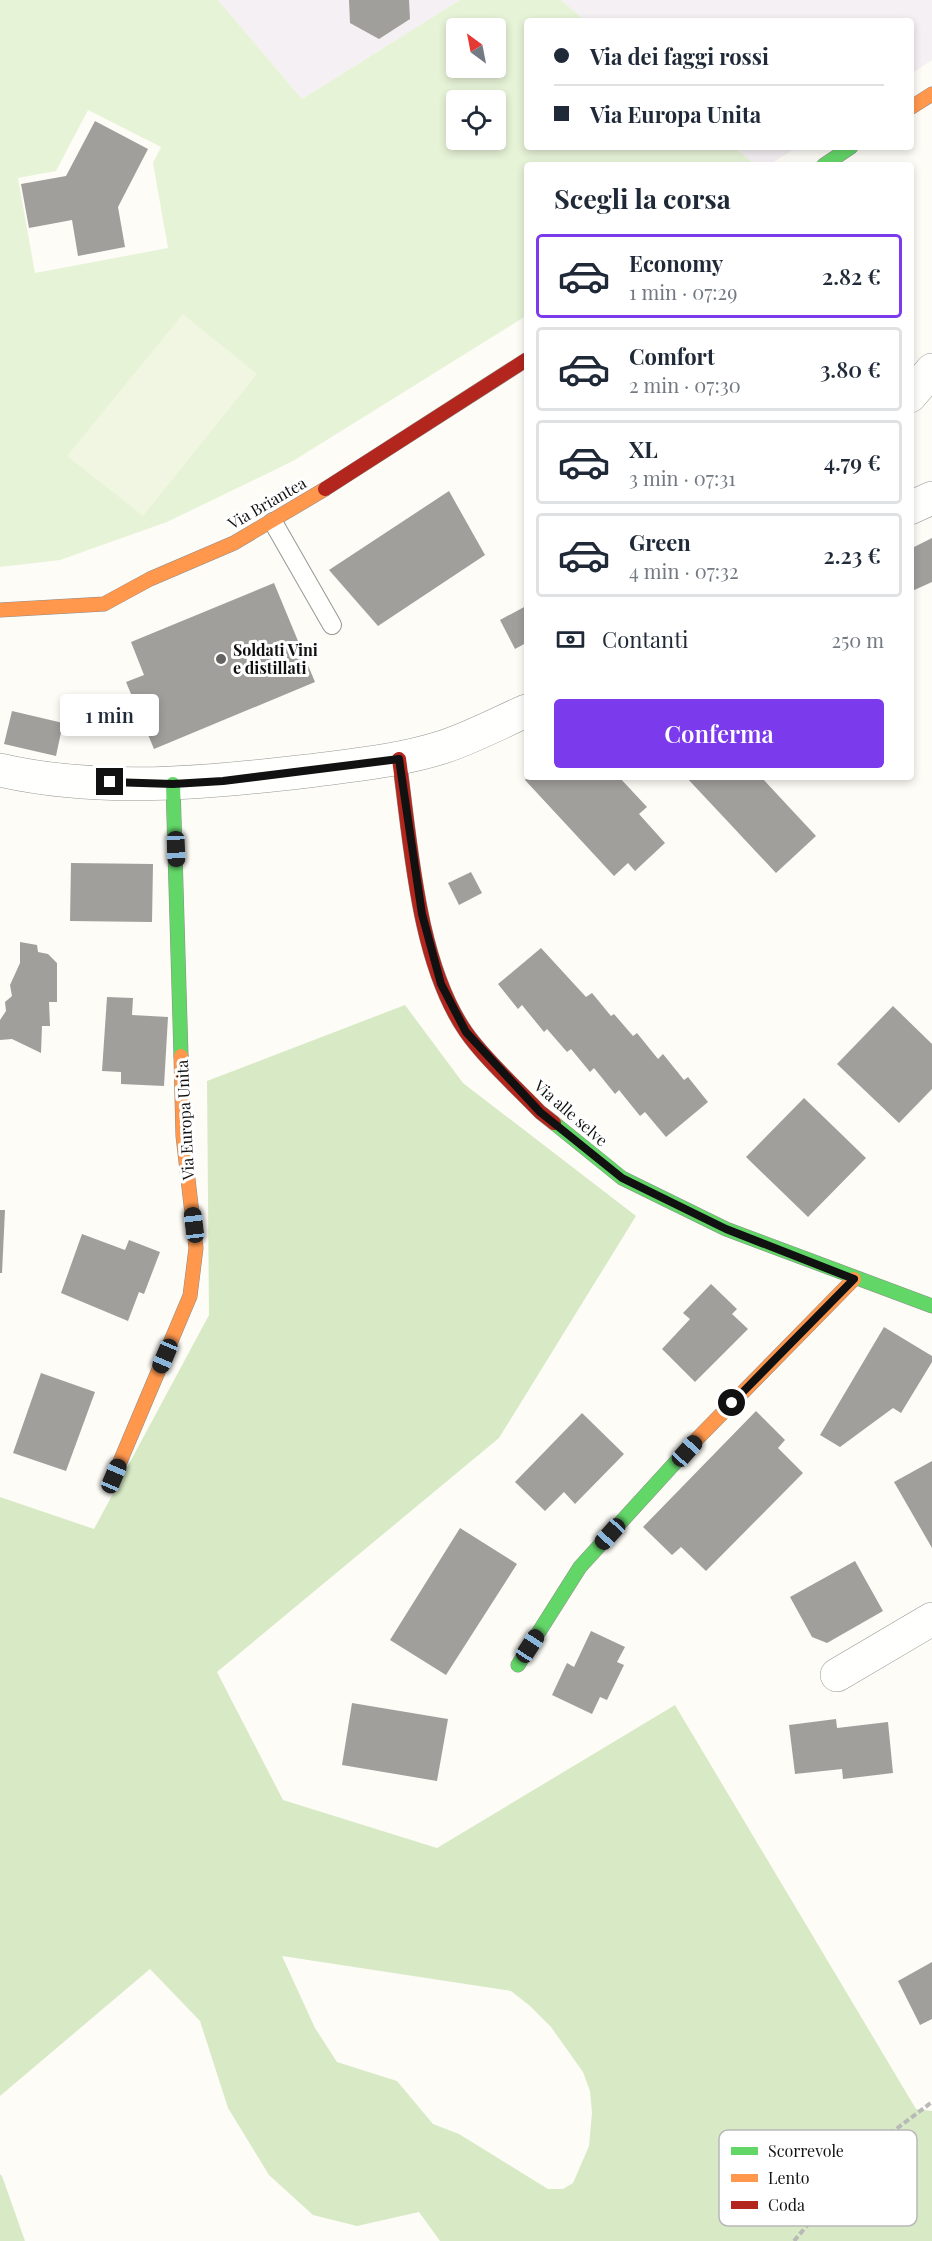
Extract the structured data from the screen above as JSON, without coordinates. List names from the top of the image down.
{
  "streets": {
    "street": ["Via Briantea", "Via alle selve", "Via Europa Unita"]
  },
  "places": ["Soldati Vini e distillati"],
  "legend": ["Scorrevole", "Lento", "Coda"],
  "north": "top left",
  "page": {
    "banner": ["Via dei faggi rossi", "Via Europa Unita"],
    "heading": "Scegli la corsa",
    "list": [
      {
        "name": "Economy",
        "note": "1 min · 07:29",
        "value": "2.82 €"
      },
      {
        "name": "Comfort",
        "note": "2 min · 07:30",
        "value": "3.80 €"
      },
      {
        "name": "XL",
        "note": "3 min · 07:31",
        "value": "4.79 €"
      },
      {
        "name": "Green",
        "note": "4 min · 07:32",
        "value": "2.23 €"
      }
    ],
    "pay": ["Contanti", "250 m"],
    "buttons": "Conferma",
    "bubble": "1 min"
  }
}
